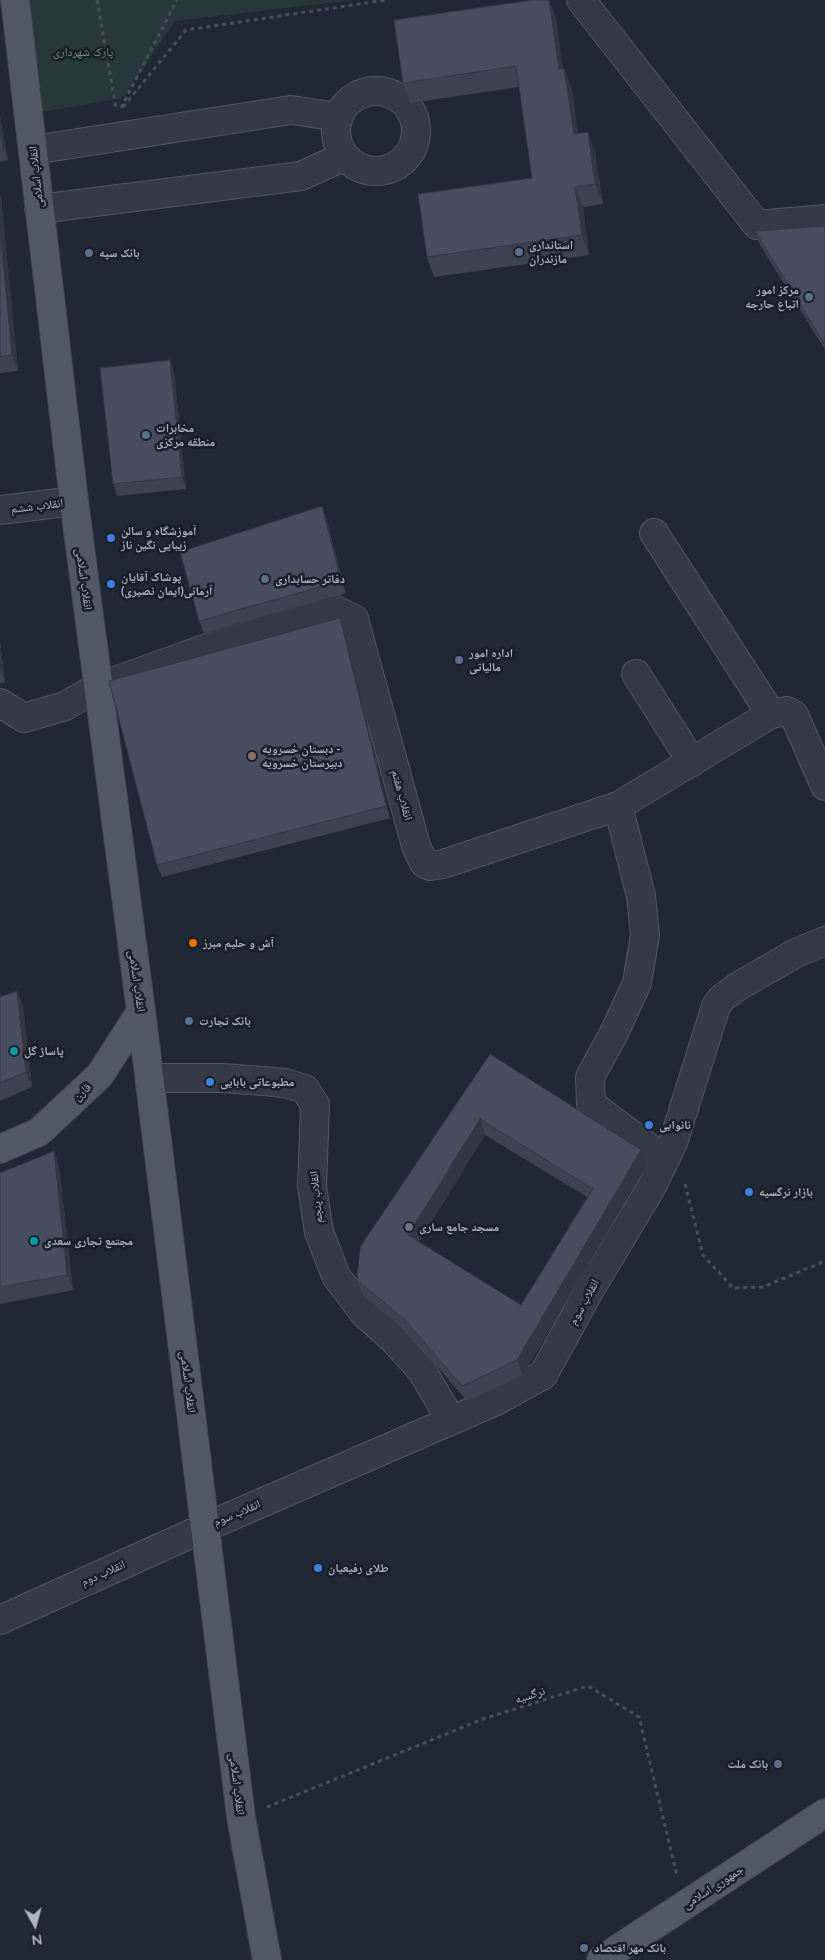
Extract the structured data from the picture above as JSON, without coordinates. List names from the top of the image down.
{
  "streets": {
    "main road": ["انقلاب اسلامی", "قارن", "جمهوری اسلامی"],
    "street": [
      "انقلاب ششم",
      "انقلاب هفتم",
      "انقلاب پنجم",
      "انقلاب سوم",
      "انقلاب دوم"
    ],
    "path": ["نرگسیه"]
  },
  "crossings": [
    ["انقلاب اسلامی", "انقلاب ششم"],
    ["انقلاب اسلامی", "انقلاب هفتم"],
    ["انقلاب اسلامی", "قارن"],
    ["انقلاب اسلامی", "انقلاب پنجم"],
    ["انقلاب اسلامی", "انقلاب سوم"],
    ["انقلاب اسلامی", "انقلاب دوم"],
    ["انقلاب اسلامی", "نرگسیه"],
    ["انقلاب پنجم", "انقلاب سوم"],
    ["انقلاب سوم", "انقلاب دوم"],
    ["نرگسیه", "جمهوری اسلامی"]
  ],
  "parks": ["پارک شهرداری"],
  "places": [
    "استانداری مازندران",
    "بانک سپه",
    "مرکز امور اتباع حارجه",
    "مخابرات منطقه مرکزی",
    "آموزشگاه و سالن زیبایی نگین ناز",
    "دفاتر حسابداری",
    "پوشاک آقایان آرمانی(ایمان نصیری)",
    "اداره امور مالیاتی",
    "دبستان خسرویه - دبیرستان خسرویه",
    "آش و حلیم مبرز",
    "بانک تجارت",
    "پاساژ گل",
    "مطبوعاتی بابایی",
    "نانوایی",
    "بازار نرگسیه",
    "مسجد جامع ساری",
    "مجتمع تجاری سعدی",
    "طلای رفیعیان",
    "بانک ملت",
    "بانک مهر اقتصاد"
  ],
  "north": "bottom"
}
